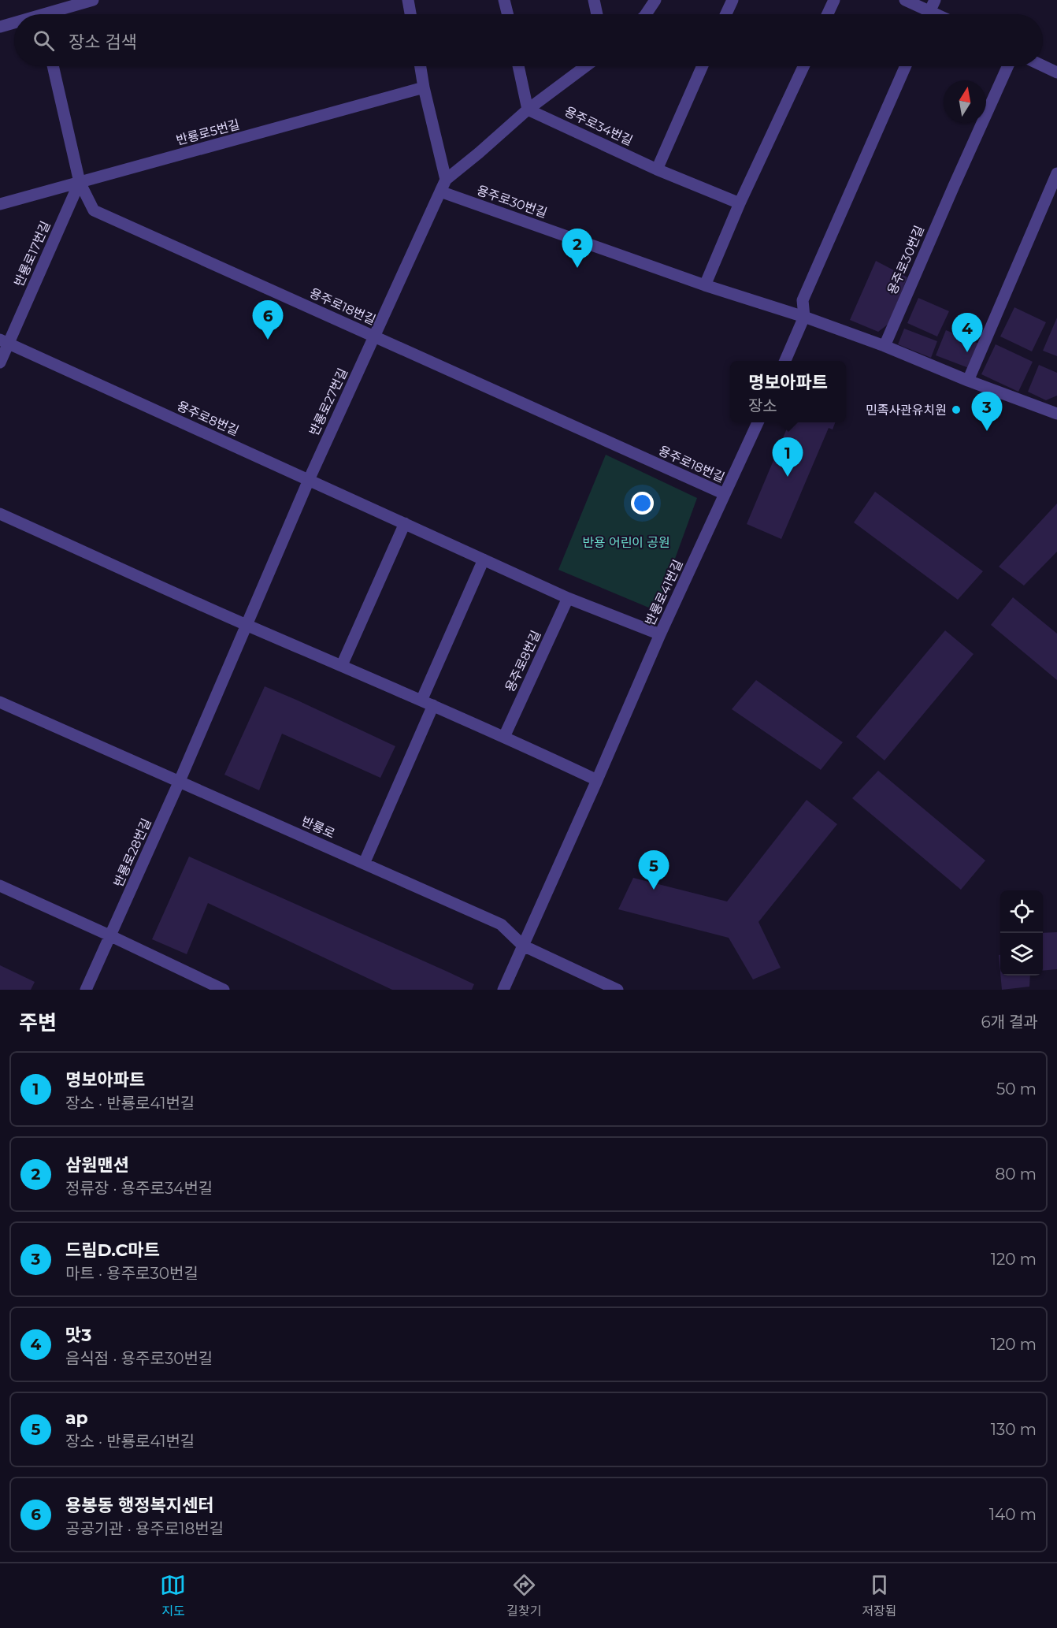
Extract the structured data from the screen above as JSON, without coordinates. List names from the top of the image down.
{
  "streets": {
    "street": [
      "용주로34번길",
      "반룡로5번길",
      "용주로30번길",
      "반룡로17번길",
      "용주로18번길",
      "반룡로27번길",
      "용주로8번길",
      "반룡로41번길",
      "반룡로",
      "반룡로28번길"
    ]
  },
  "crossings": [
    ["반룡로5번길", "반룡로17번길"],
    ["반룡로5번길", "용주로18번길"],
    ["용주로30번길", "반룡로27번길"],
    ["반룡로17번길", "용주로18번길"],
    ["반룡로17번길", "용주로8번길"],
    ["용주로18번길", "반룡로27번길"],
    ["용주로18번길", "반룡로41번길"],
    ["반룡로27번길", "용주로8번길"],
    ["반룡로27번길", "반룡로"],
    ["반룡로27번길", "반룡로28번길"],
    ["용주로8번길", "반룡로41번길"],
    ["반룡로41번길", "반룡로"],
    ["반룡로", "반룡로28번길"]
  ],
  "parks": ["반용 어린이 공원"],
  "places": ["민족사관유치원"],
  "north": "top",
  "page": {
    "search": "장소 검색",
    "pins": [
      "2",
      "6",
      "4",
      "3",
      "1",
      "5"
    ],
    "popup": ["명보아파트", "장소"],
    "heading": ["주변", "6개 결과"],
    "list": [
      {
        "mark": "1",
        "name": "명보아파트",
        "note": "장소 · 반룡로41번길",
        "value": "50 m"
      },
      {
        "mark": "2",
        "name": "삼원맨션",
        "note": "정류장 · 용주로34번길",
        "value": "80 m"
      },
      {
        "mark": "3",
        "name": "드림D.C마트",
        "note": "마트 · 용주로30번길",
        "value": "120 m"
      },
      {
        "mark": "4",
        "name": "맛3",
        "note": "음식점 · 용주로30번길",
        "value": "120 m"
      },
      {
        "mark": "5",
        "name": "ap",
        "note": "장소 · 반룡로41번길",
        "value": "130 m"
      },
      {
        "mark": "6",
        "name": "용봉동 행정복지센터",
        "note": "공공기관 · 용주로18번길",
        "value": "140 m"
      }
    ],
    "nav": ["지도", "길찾기", "저장됨"]
  }
}
